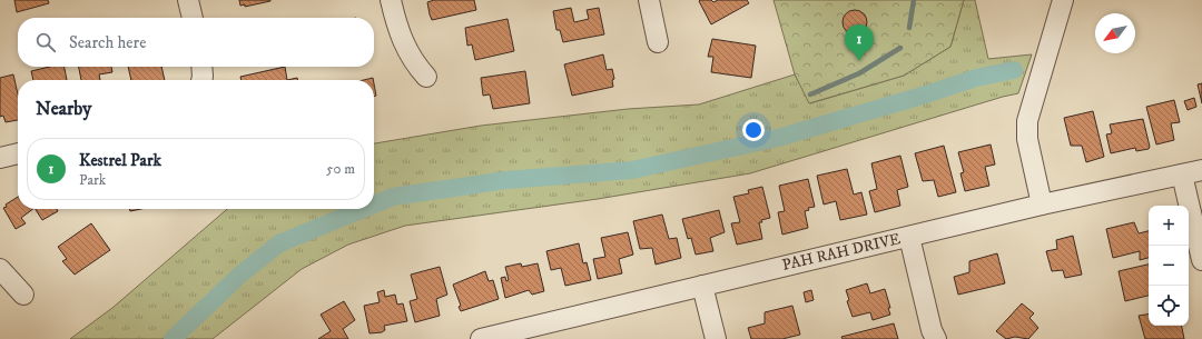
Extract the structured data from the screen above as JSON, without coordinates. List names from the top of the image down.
{
  "streets": {
    "street": ["PAH RAH DRIVE"]
  },
  "north": "bottom left",
  "page": {
    "search": "Search here",
    "pins": "1",
    "heading": "Nearby",
    "list": [
      {
        "mark": "1",
        "name": "Kestrel Park",
        "note": "Park",
        "value": "50 m"
      }
    ],
    "map_buttons": ["+", "−"]
  }
}
